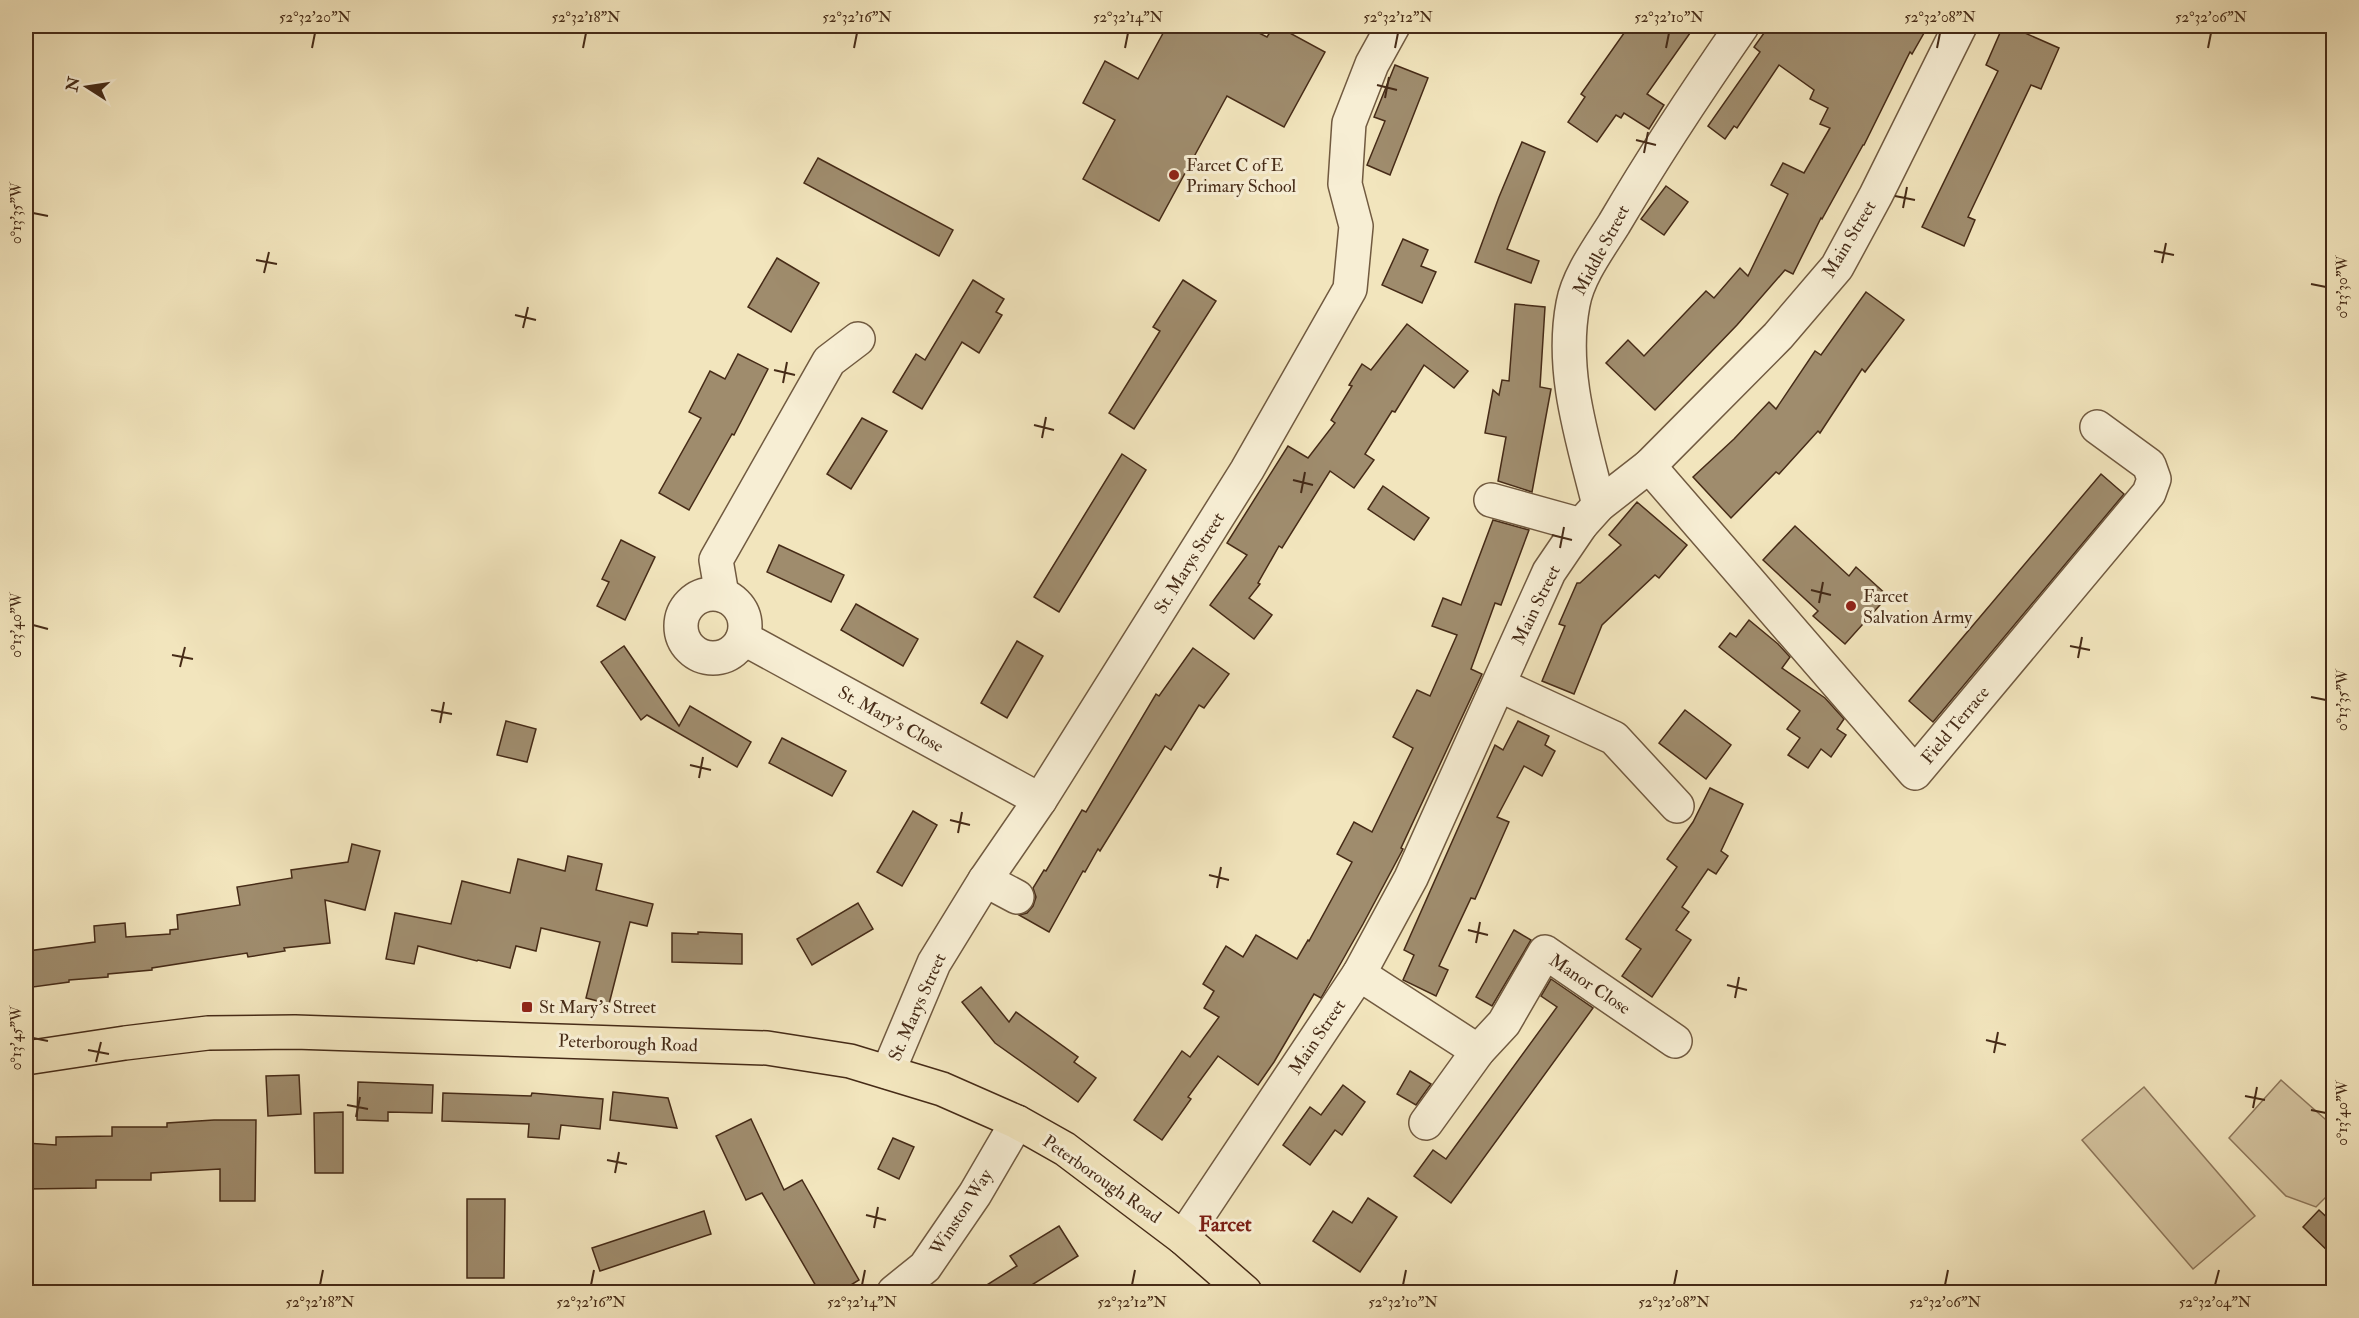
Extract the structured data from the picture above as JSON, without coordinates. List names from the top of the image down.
{
  "streets": {
    "main road": ["Peterborough Road"],
    "street": [
      "Main Street",
      "Middle Street",
      "St. Marys Street",
      "St. Mary's Close",
      "Field Terrace",
      "Manor Close",
      "Winston Way"
    ]
  },
  "crossings": [
    ["Main Street", "Middle Street"],
    ["Main Street", "Field Terrace"],
    ["Main Street", "Peterborough Road"],
    ["St. Marys Street", "St. Mary's Close"],
    ["St. Marys Street", "Peterborough Road"],
    ["Peterborough Road", "Winston Way"]
  ],
  "districts": ["Farcet"],
  "places": {
    "other": ["Farcet C of E Primary School", "Farcet Salvation Army"],
    "transit": ["St Mary's Street"]
  },
  "north": "left",
  "coordinates": [
    "52°32'20\"N",
    "52°32'18\"N",
    "52°32'16\"N",
    "52°32'14\"N",
    "52°32'12\"N",
    "52°32'10\"N",
    "52°32'08\"N",
    "52°32'06\"N",
    "0°13'35\"W",
    "0°13'30\"W",
    "0°13'40\"W",
    "0°13'45\"W",
    "52°32'04\"N"
  ]
}
